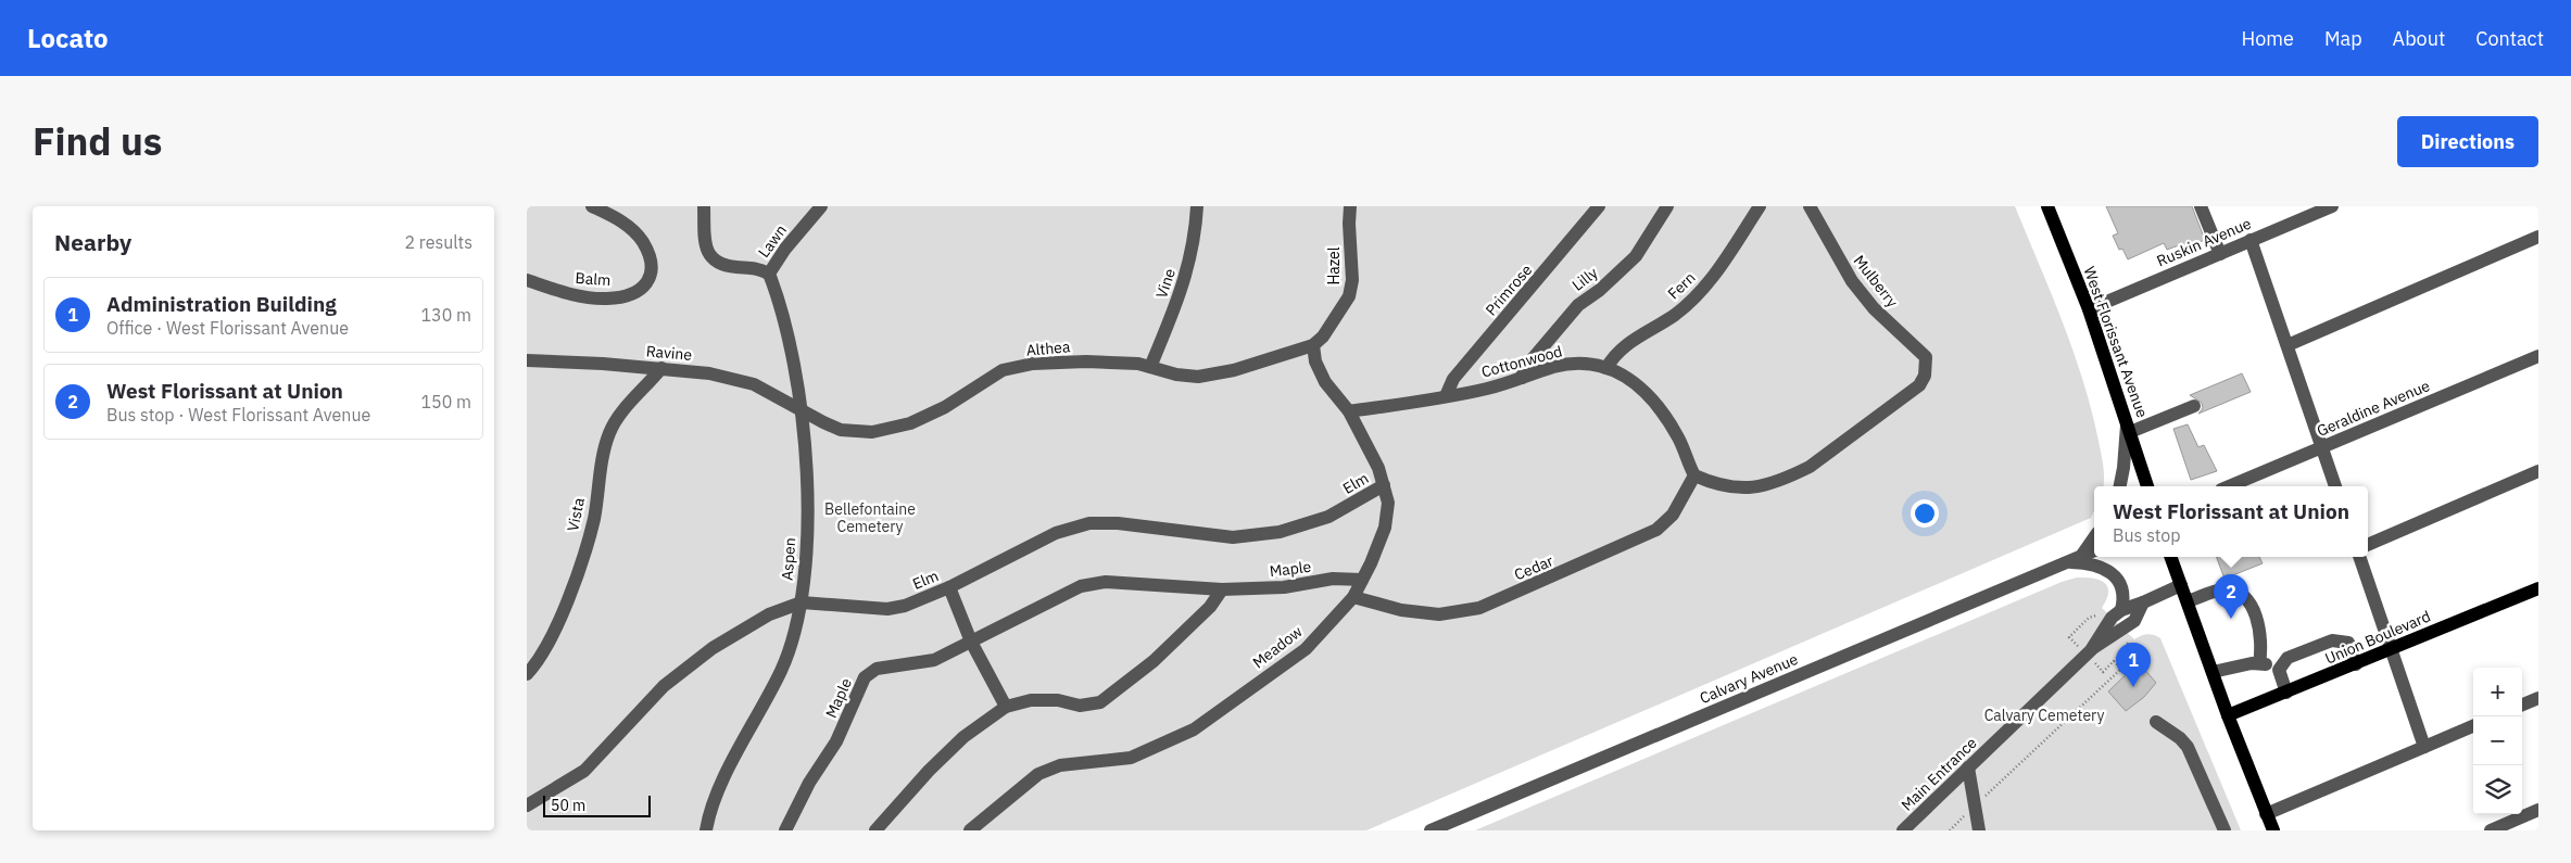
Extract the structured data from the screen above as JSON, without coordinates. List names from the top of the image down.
{
  "streets": {
    "main road": ["West Florissant Avenue", "Union Boulevard"],
    "street": [
      "Lawn",
      "Ruskin Avenue",
      "Hazel",
      "Balm",
      "Lilly",
      "Mulberry",
      "Vine",
      "Fern",
      "Primrose",
      "Althea",
      "Ravine",
      "Cottonwood",
      "Geraldine Avenue",
      "Elm",
      "Vista",
      "Aspen",
      "Cedar",
      "Maple",
      "Meadow",
      "Calvary Avenue",
      "Main Entrance"
    ]
  },
  "crossings": [
    ["Lawn", "Aspen"],
    ["Ruskin Avenue", "West Florissant Avenue"],
    ["Hazel", "Althea"],
    ["Hazel", "Meadow"],
    ["Lilly", "Cottonwood"],
    ["Mulberry", "Cottonwood"],
    ["Mulberry", "Cedar"],
    ["Vine", "Althea"],
    ["Fern", "Cottonwood"],
    ["Primrose", "Cottonwood"],
    ["Althea", "Ravine"],
    ["Althea", "Aspen"],
    ["Althea", "Meadow"],
    ["Ravine", "Vista"],
    ["Ravine", "Aspen"],
    ["Cottonwood", "Cedar"],
    ["Cottonwood", "Meadow"],
    ["Elm", "Aspen"],
    ["Elm", "Meadow"],
    ["Cedar", "Meadow"],
    ["Maple", "Meadow"]
  ],
  "parks": ["Bellefontaine Cemetery", "Calvary Cemetery"],
  "scale_bar": "50 m",
  "page": {
    "header": "Locato",
    "nav": [
      "Home",
      "Map",
      "About",
      "Contact"
    ],
    "title": "Find us",
    "buttons": "Directions",
    "heading": ["Nearby", "2 results"],
    "list": [
      {
        "mark": "1",
        "name": "Administration Building",
        "note": "Office · West Florissant Avenue",
        "value": "130 m"
      },
      {
        "mark": "2",
        "name": "West Florissant at Union",
        "note": "Bus stop · West Florissant Avenue",
        "value": "150 m"
      }
    ],
    "popup": ["West Florissant at Union", "Bus stop"],
    "pins": ["2", "1"],
    "map_buttons": ["+", "−"],
    "scale": "50 m"
  }
}
